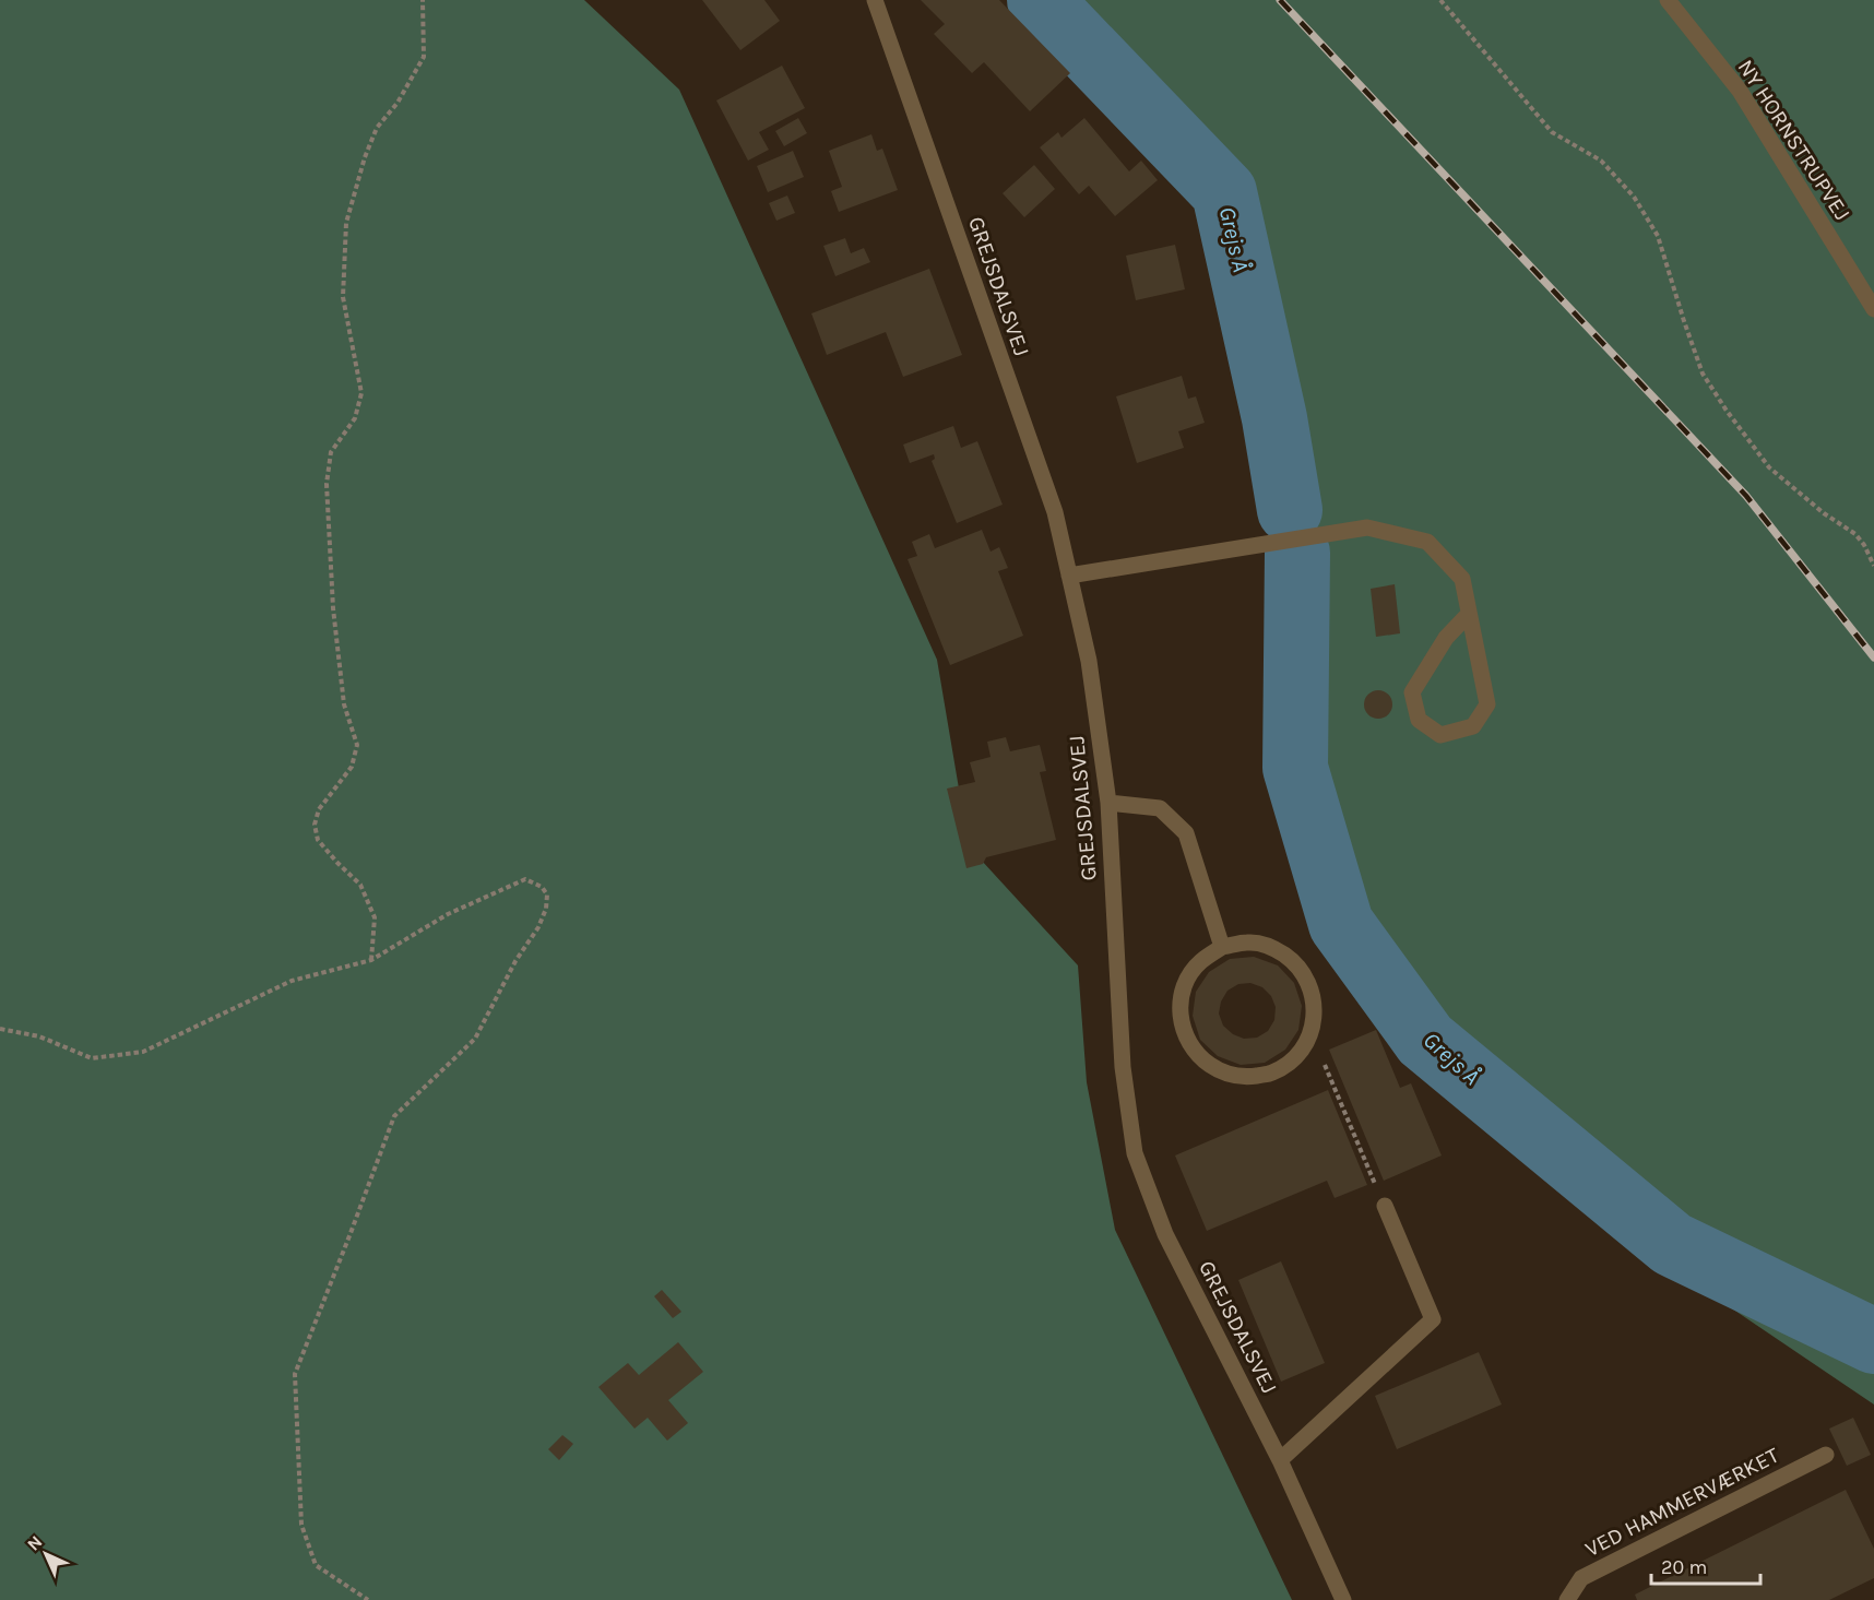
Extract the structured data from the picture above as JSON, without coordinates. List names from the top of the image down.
{
  "streets": {
    "street": ["NY HORNSTRUPVEJ", "GREJSDALSVEJ", "VED HAMMERVÆRKET"]
  },
  "water": ["Grejs Å"],
  "scale_bar": "20 m",
  "north": "top left"
}
